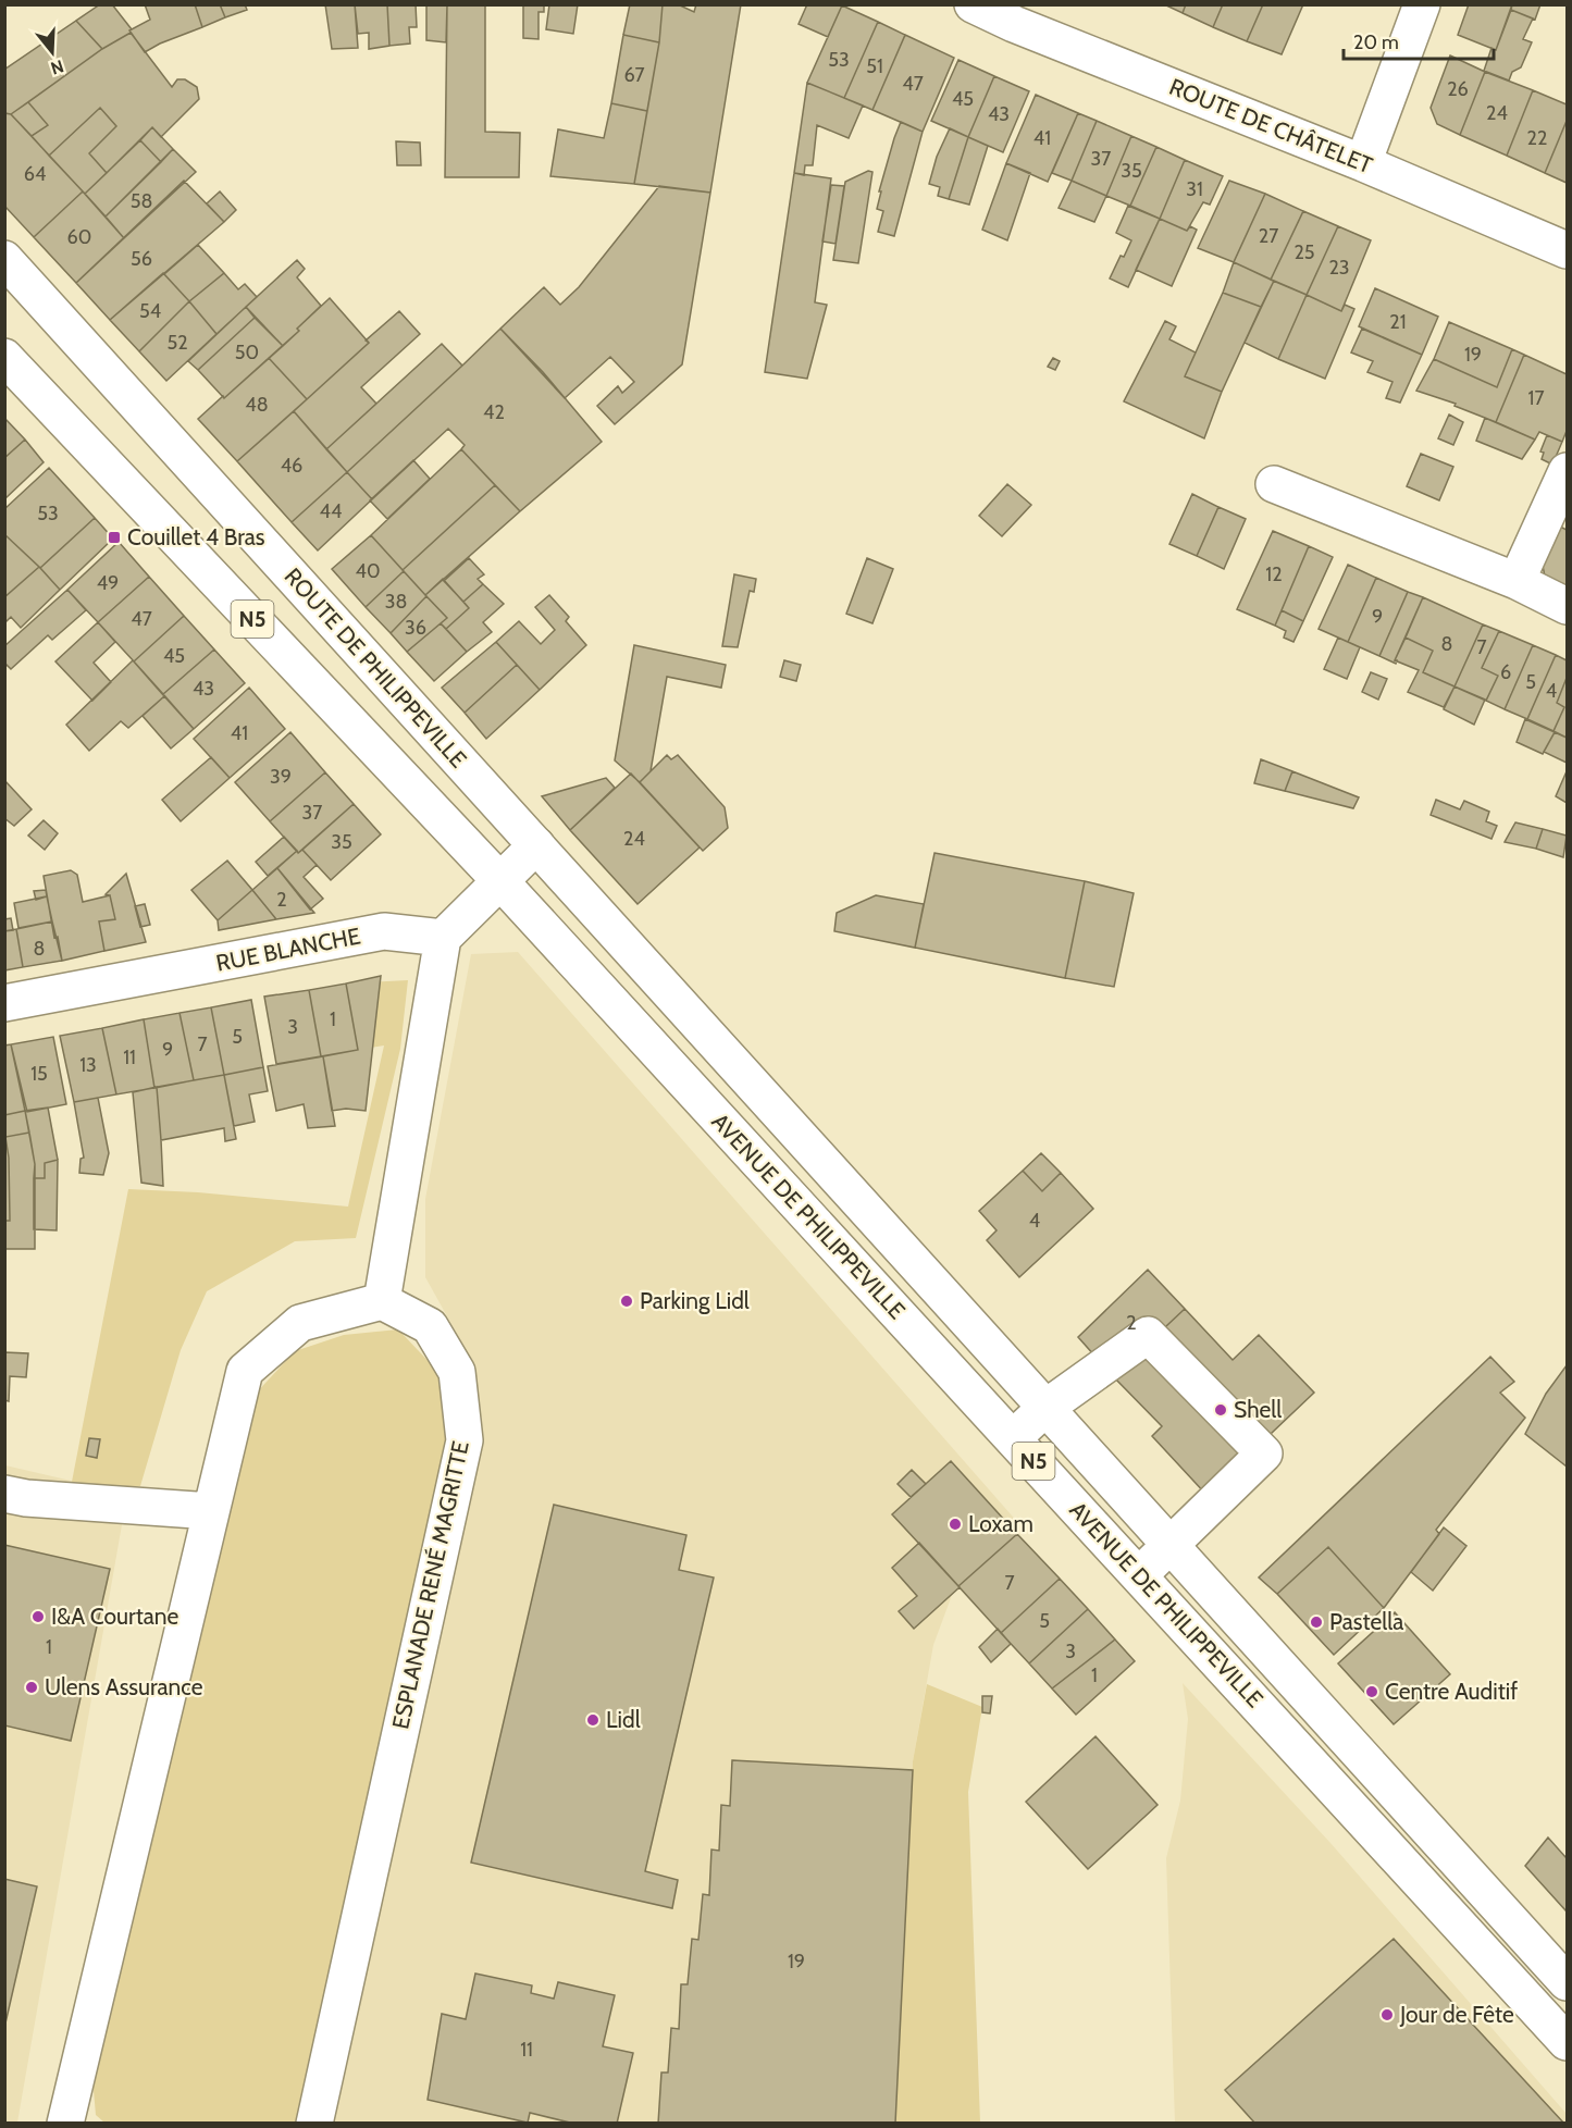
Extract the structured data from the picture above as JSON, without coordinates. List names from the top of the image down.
{
  "streets": {
    "main road": [
      "ROUTE DE CHÂTELET",
      "N5",
      "ROUTE DE PHILIPPEVILLE",
      "RUE BLANCHE",
      "AVENUE DE PHILIPPEVILLE",
      "ESPLANADE RENÉ MAGRITTE"
    ]
  },
  "crossings": [
    ["N5", "AVENUE DE PHILIPPEVILLE"],
    ["ROUTE DE PHILIPPEVILLE", "AVENUE DE PHILIPPEVILLE"]
  ],
  "places": {
    "transit": ["Couillet 4 Bras"],
    "other": [
      "Parking Lidl",
      "Shell",
      "Loxam",
      "I&A Courtane",
      "Pastella",
      "Ulens Assurance",
      "Centre Auditif",
      "Lidl",
      "Jour de Fête"
    ]
  },
  "house_numbers": [
    "53",
    "51",
    "67",
    "47",
    "26",
    "45",
    "24",
    "43",
    "41",
    "22",
    "37",
    "35",
    "64",
    "31",
    "58",
    "27",
    "60",
    "25",
    "56",
    "23",
    "54",
    "21",
    "52",
    "50",
    "19",
    "17",
    "48",
    "42",
    "46",
    "44",
    "53",
    "40",
    "12",
    "49",
    "38",
    "9",
    "47",
    "36",
    "8",
    "7",
    "45",
    "6",
    "5",
    "43",
    "4",
    "41",
    "39",
    "37",
    "24",
    "35",
    "2",
    "8",
    "1",
    "3",
    "5",
    "7",
    "9",
    "11",
    "13",
    "15",
    "4",
    "2",
    "7",
    "5",
    "1",
    "3",
    "1",
    "19",
    "11"
  ],
  "scale_bar": "20 m",
  "north": "bottom"
}
